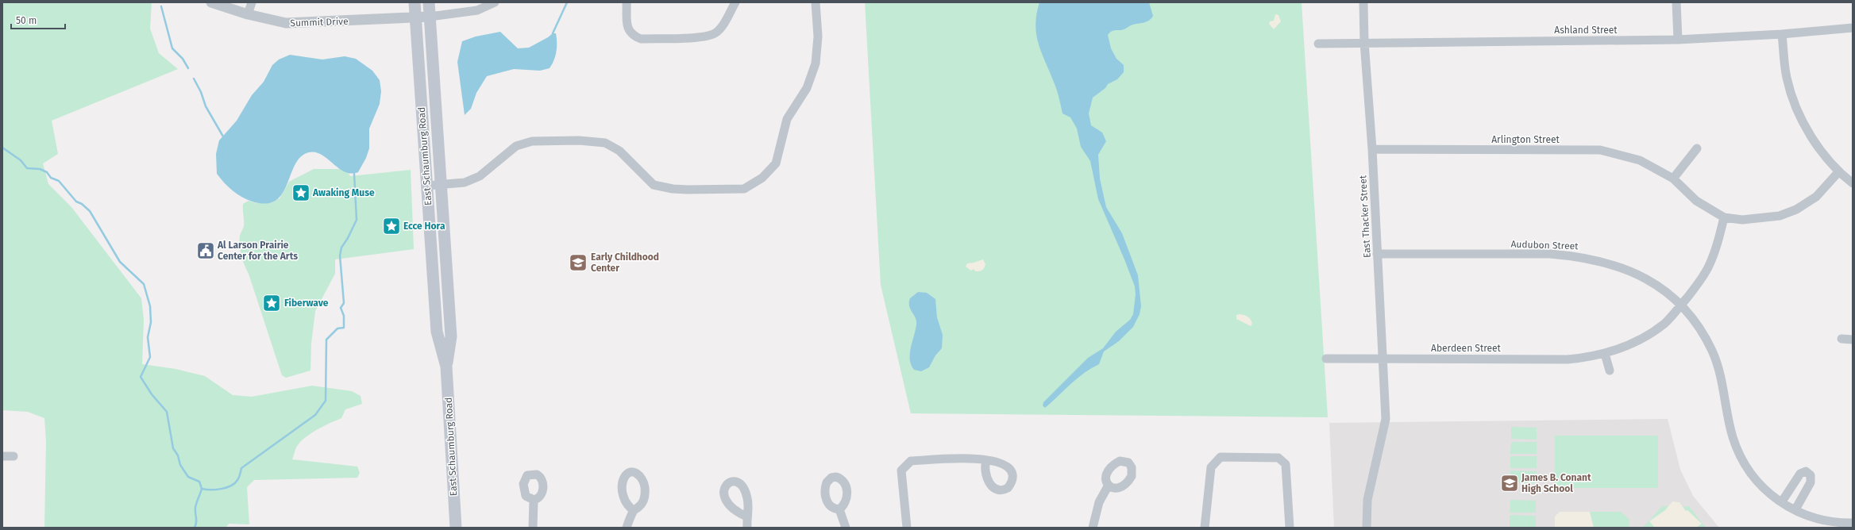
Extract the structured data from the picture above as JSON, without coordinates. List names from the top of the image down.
{
  "streets": {
    "main road": ["East Schaumburg Road"],
    "street": [
      "Summit Drive",
      "Ashland Street",
      "Arlington Street",
      "East Thacker Street",
      "Audubon Street",
      "Aberdeen Street"
    ]
  },
  "crossings": [
    ["Summit Drive", "East Schaumburg Road"],
    ["Ashland Street", "East Thacker Street"],
    ["Arlington Street", "East Thacker Street"],
    ["Arlington Street", "Aberdeen Street"],
    ["East Thacker Street", "Audubon Street"],
    ["East Thacker Street", "Aberdeen Street"],
    ["Audubon Street", "Aberdeen Street"]
  ],
  "places": {
    "place": ["Awaking Muse", "Ecce Hora", "Fiberwave"],
    "public building": ["Al Larson Prairie Center for the Arts"],
    "school or university": ["Early Childhood Center", "James B. Conant High School"]
  },
  "scale_bar": "50 m"
}
